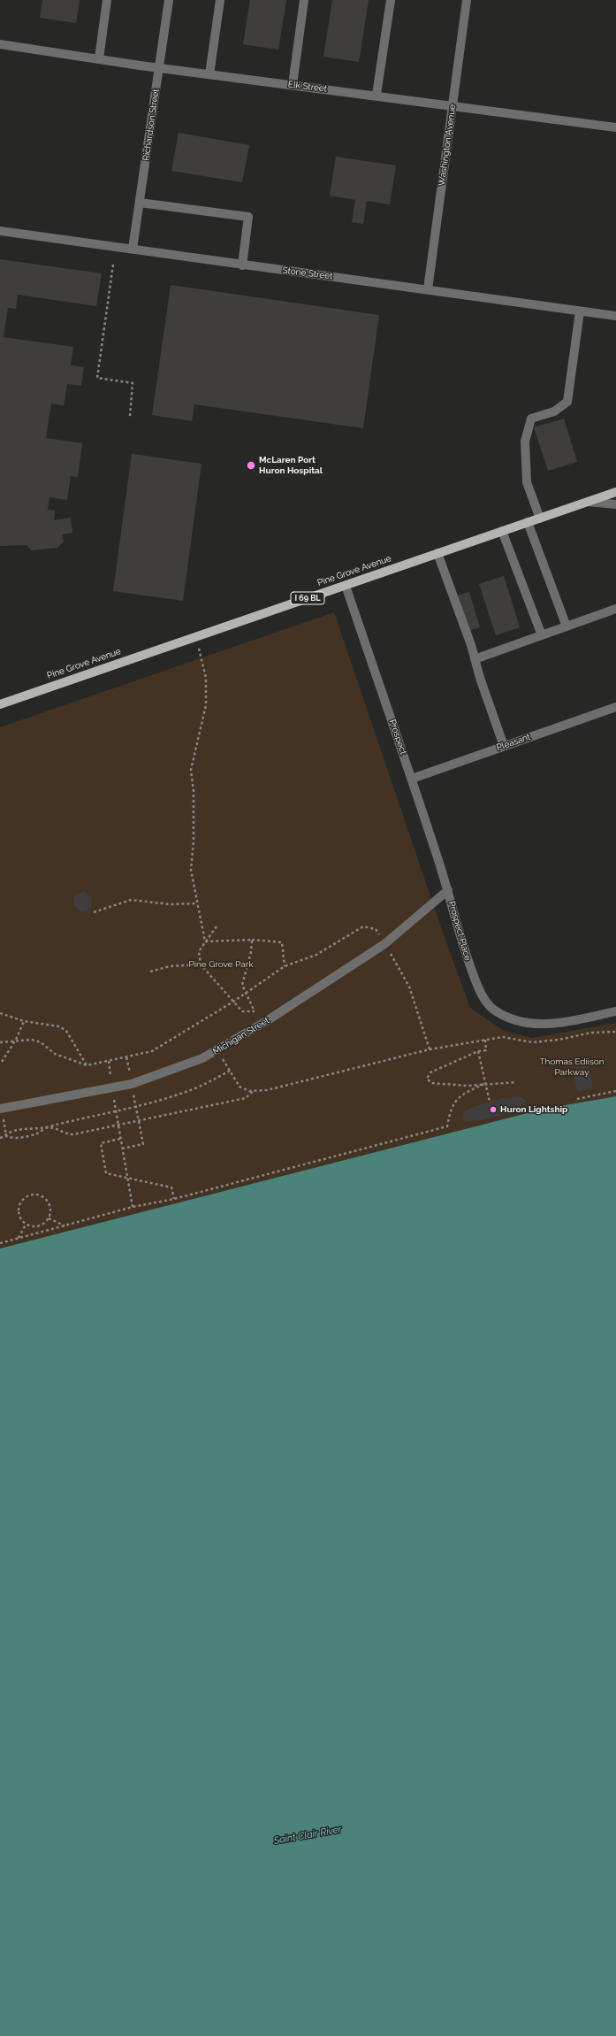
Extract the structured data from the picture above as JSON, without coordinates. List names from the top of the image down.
{
  "streets": {
    "main road": ["Pine Grove Avenue", "I 69 BL"],
    "street": [
      "Elk Street",
      "Richardson Street",
      "Washington Avenue",
      "Stone Street",
      "Prospect",
      "Pleasant",
      "Prospect Place",
      "Michigan Street"
    ]
  },
  "crossings": [
    ["Elk Street", "Richardson Street"],
    ["Elk Street", "Washington Avenue"],
    ["Richardson Street", "Stone Street"],
    ["Washington Avenue", "Stone Street"],
    ["Pine Grove Avenue", "Prospect"],
    ["Prospect", "Pleasant"],
    ["Prospect", "Prospect Place"],
    ["Prospect", "Michigan Street"],
    ["Prospect Place", "Michigan Street"]
  ],
  "water": ["Saint Clair River"],
  "parks": ["Pine Grove Park", "Thomas Ediison Parkway"],
  "places": ["McLaren Port Huron Hospital", "Huron Lightship"]
}
